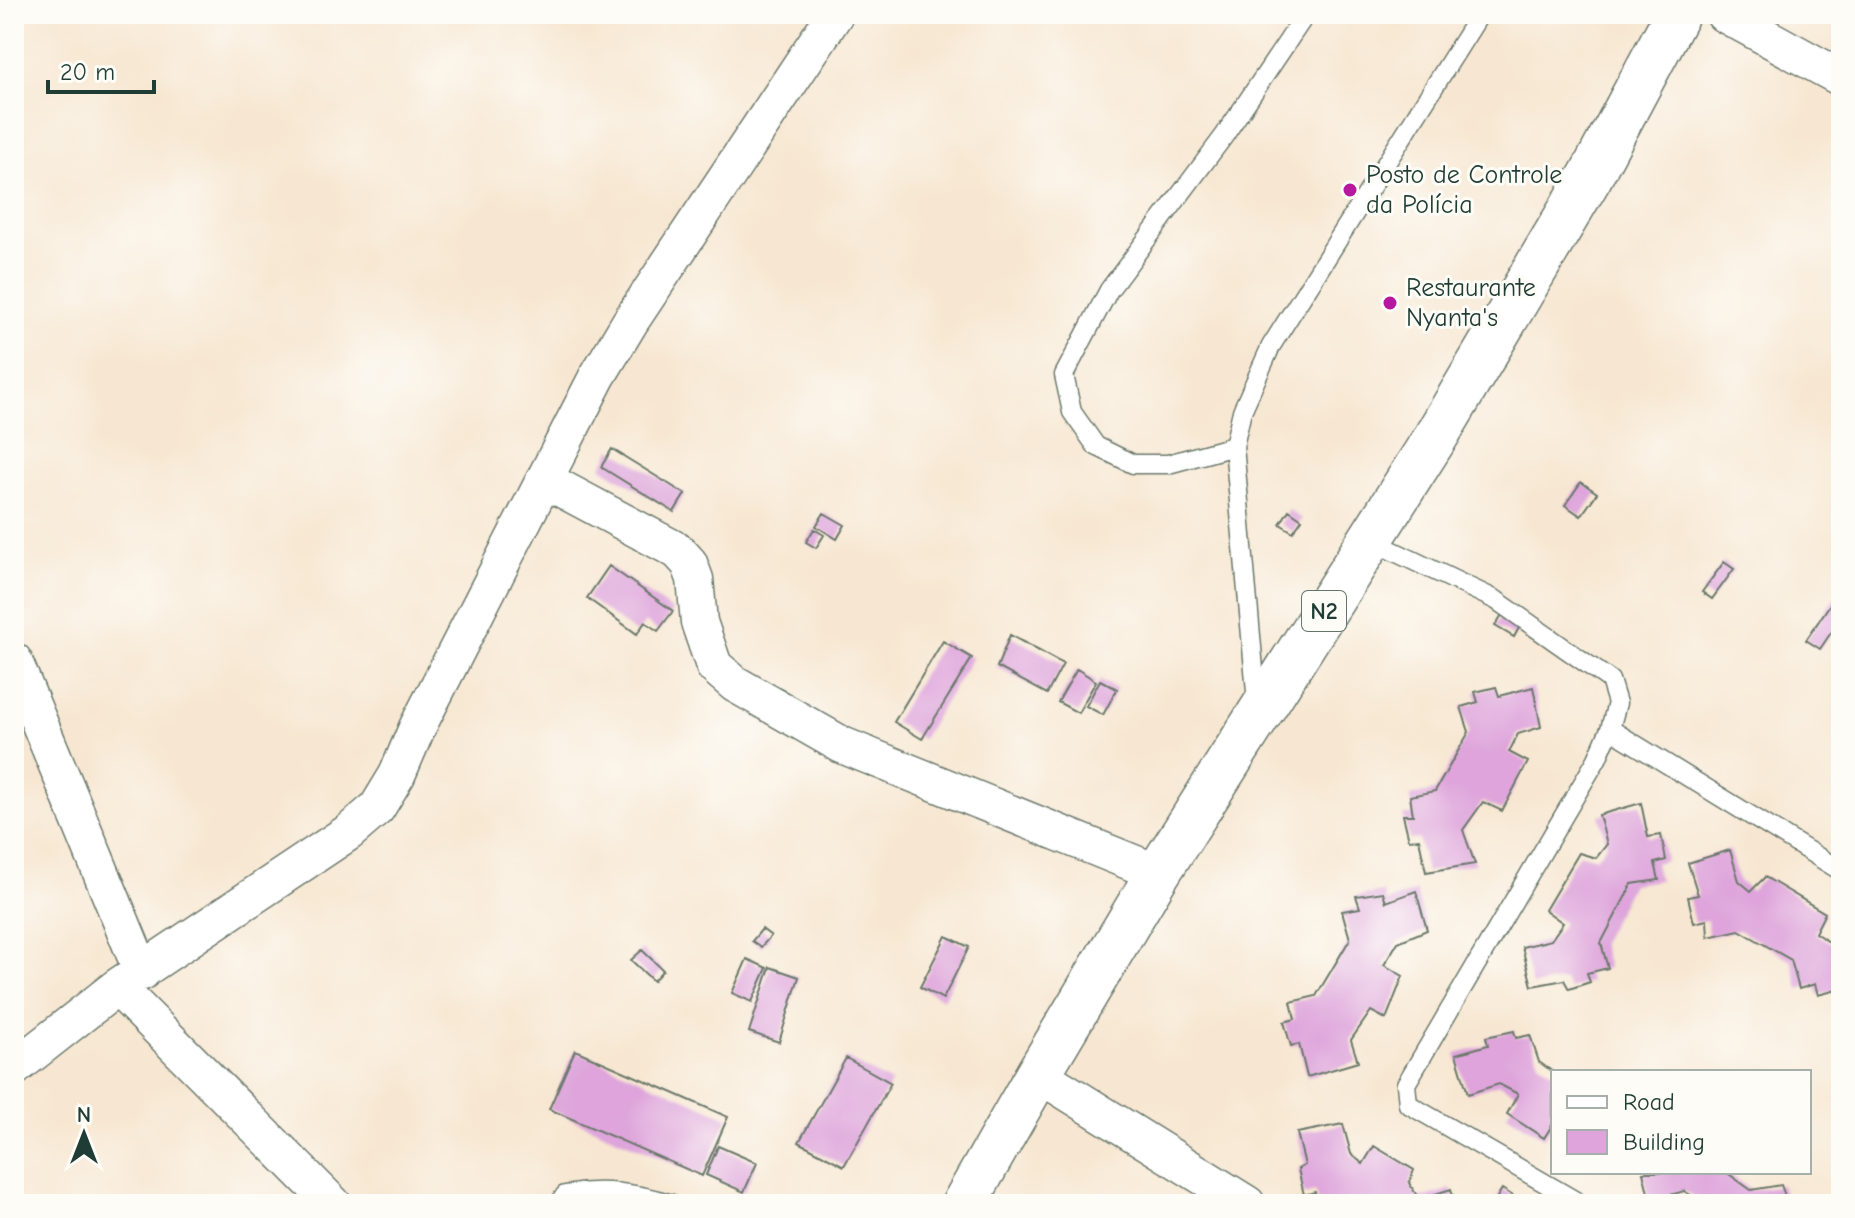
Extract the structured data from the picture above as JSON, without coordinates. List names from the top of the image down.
{
  "streets": {
    "main road": ["N2"]
  },
  "places": ["Posto de Controle da Polícia", "Restaurante Nyanta's"],
  "legend": ["Road", "Building"],
  "scale_bar": "20 m",
  "north": "top"
}
